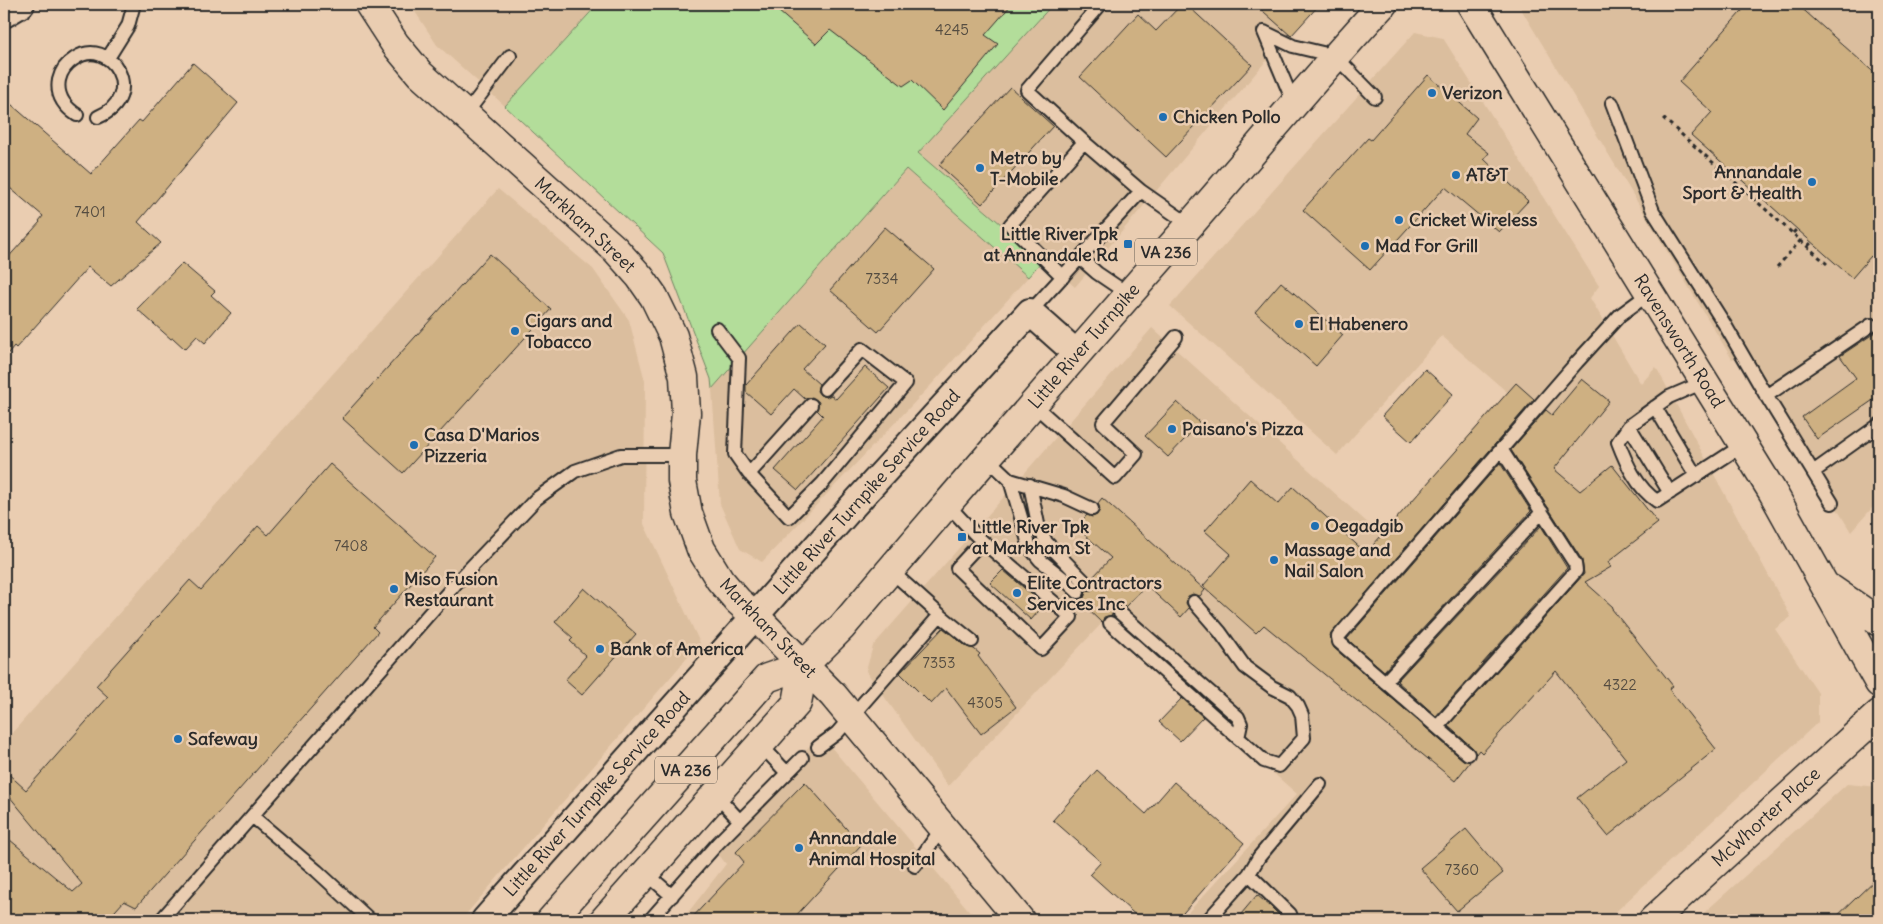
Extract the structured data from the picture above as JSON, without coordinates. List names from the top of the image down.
{
  "streets": {
    "main road": [
      "Markham Street",
      "VA 236",
      "Ravensworth Road",
      "Little River Turnpike",
      "McWhorter Place"
    ],
    "street": ["Little River Turnpike Service Road"]
  },
  "crossings": [
    ["Markham Street", "VA 236"],
    ["Markham Street", "Little River Turnpike"],
    ["Markham Street", "Little River Turnpike Service Road"],
    ["VA 236", "Little River Turnpike"]
  ],
  "places": {
    "other": [
      "Verizon",
      "Chicken Pollo",
      "Metro by T-Mobile",
      "AT&T",
      "Annandale Sport & Health",
      "Cricket Wireless",
      "Mad For Grill",
      "El Habenero",
      "Cigars and Tobacco",
      "Paisano's Pizza",
      "Casa D'Marios Pizzeria",
      "Oegadgib",
      "Massage and Nail Salon",
      "Miso Fusion Restaurant",
      "Elite Contractors Services Inc",
      "Bank of America",
      "Safeway",
      "Annandale Animal Hospital"
    ],
    "transit": ["Little River Tpk at Annandale Rd", "Little River Tpk at Markham St"]
  },
  "house_numbers": [
    "4245",
    "7401",
    "7334",
    "7408",
    "7353",
    "4322",
    "4305",
    "7360"
  ]
}
